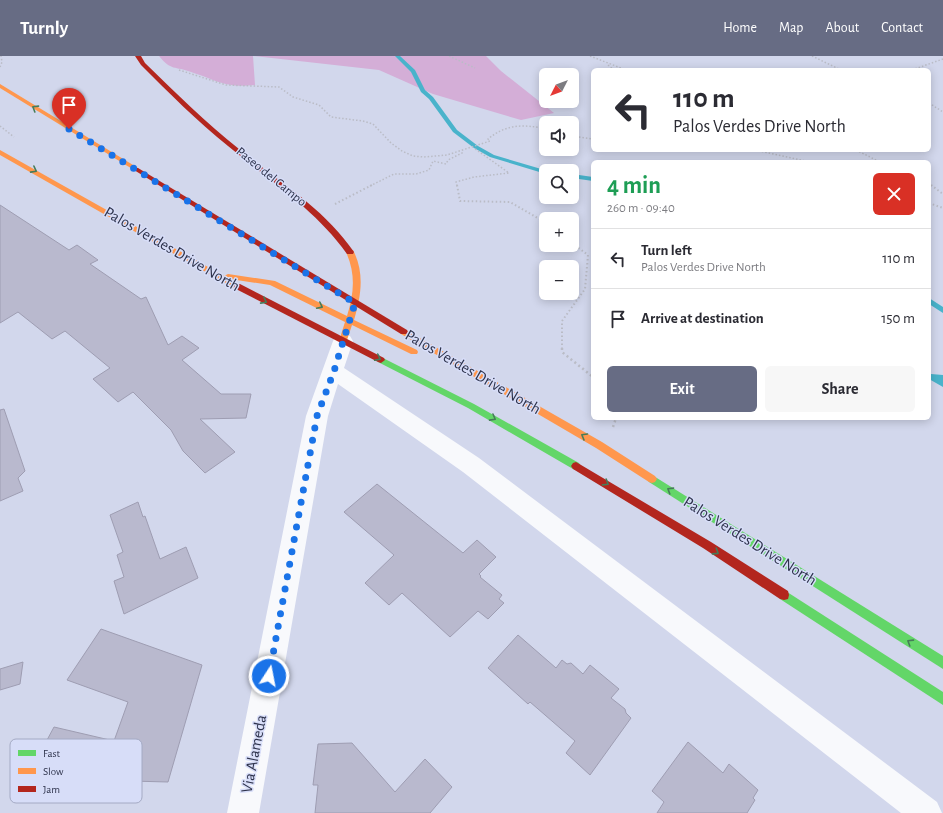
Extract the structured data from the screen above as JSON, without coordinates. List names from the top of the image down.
{
  "streets": {
    "main road": ["Paseo del Campo", "Palos Verdes Drive North", "Via Alameda"]
  },
  "crossings": [
    ["Paseo del Campo", "Palos Verdes Drive North"],
    ["Paseo del Campo", "Via Alameda"],
    ["Palos Verdes Drive North", "Via Alameda"]
  ],
  "legend": ["Fast", "Slow", "Jam"],
  "north": "bottom left",
  "page": {
    "header": "Turnly",
    "nav": [
      "Home",
      "Map",
      "About",
      "Contact"
    ],
    "map_buttons": ["+", "−"],
    "turn": ["110 m", "Palos Verdes Drive North"],
    "heading": ["4 min", "260 m · 09:40"],
    "list": [
      {
        "name": "Turn left",
        "note": "Palos Verdes Drive North",
        "value": "110 m"
      },
      {
        "name": "Arrive at destination",
        "value": "150 m"
      }
    ],
    "buttons": ["Exit", "Share"]
  }
}
